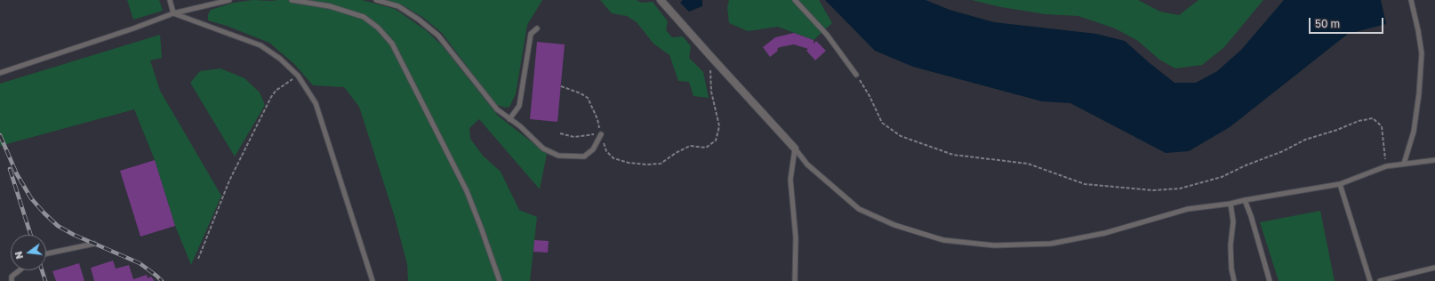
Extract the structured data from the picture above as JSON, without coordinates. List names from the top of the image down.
{
  "scale_bar": "50 m",
  "north": "left"
}
